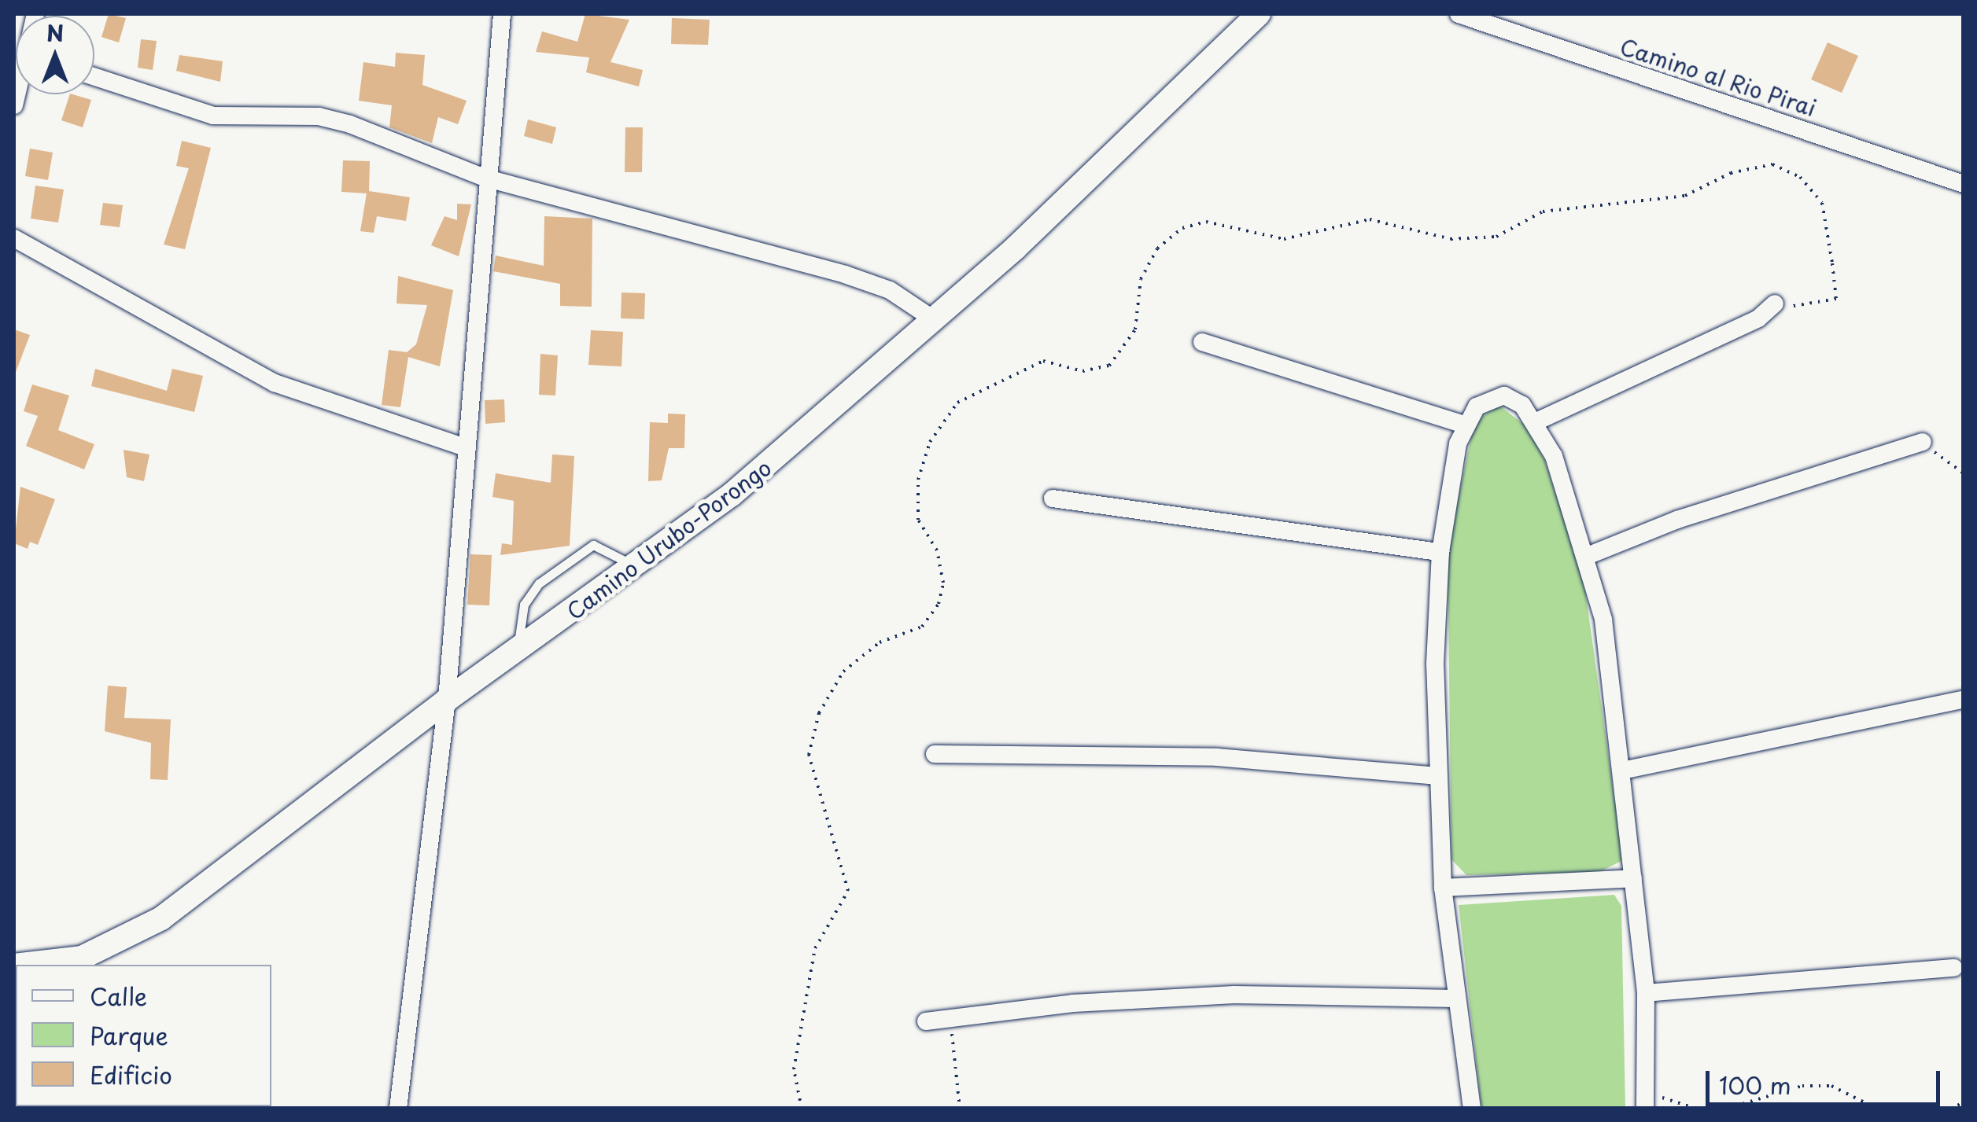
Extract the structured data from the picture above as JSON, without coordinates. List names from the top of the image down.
{
  "streets": {
    "main road": ["Camino Urubo-Porongo"],
    "street": ["Camino al Rio Pirai"]
  },
  "legend": ["Calle", "Parque", "Edificio"],
  "scale_bar": "100 m",
  "north": "top"
}
